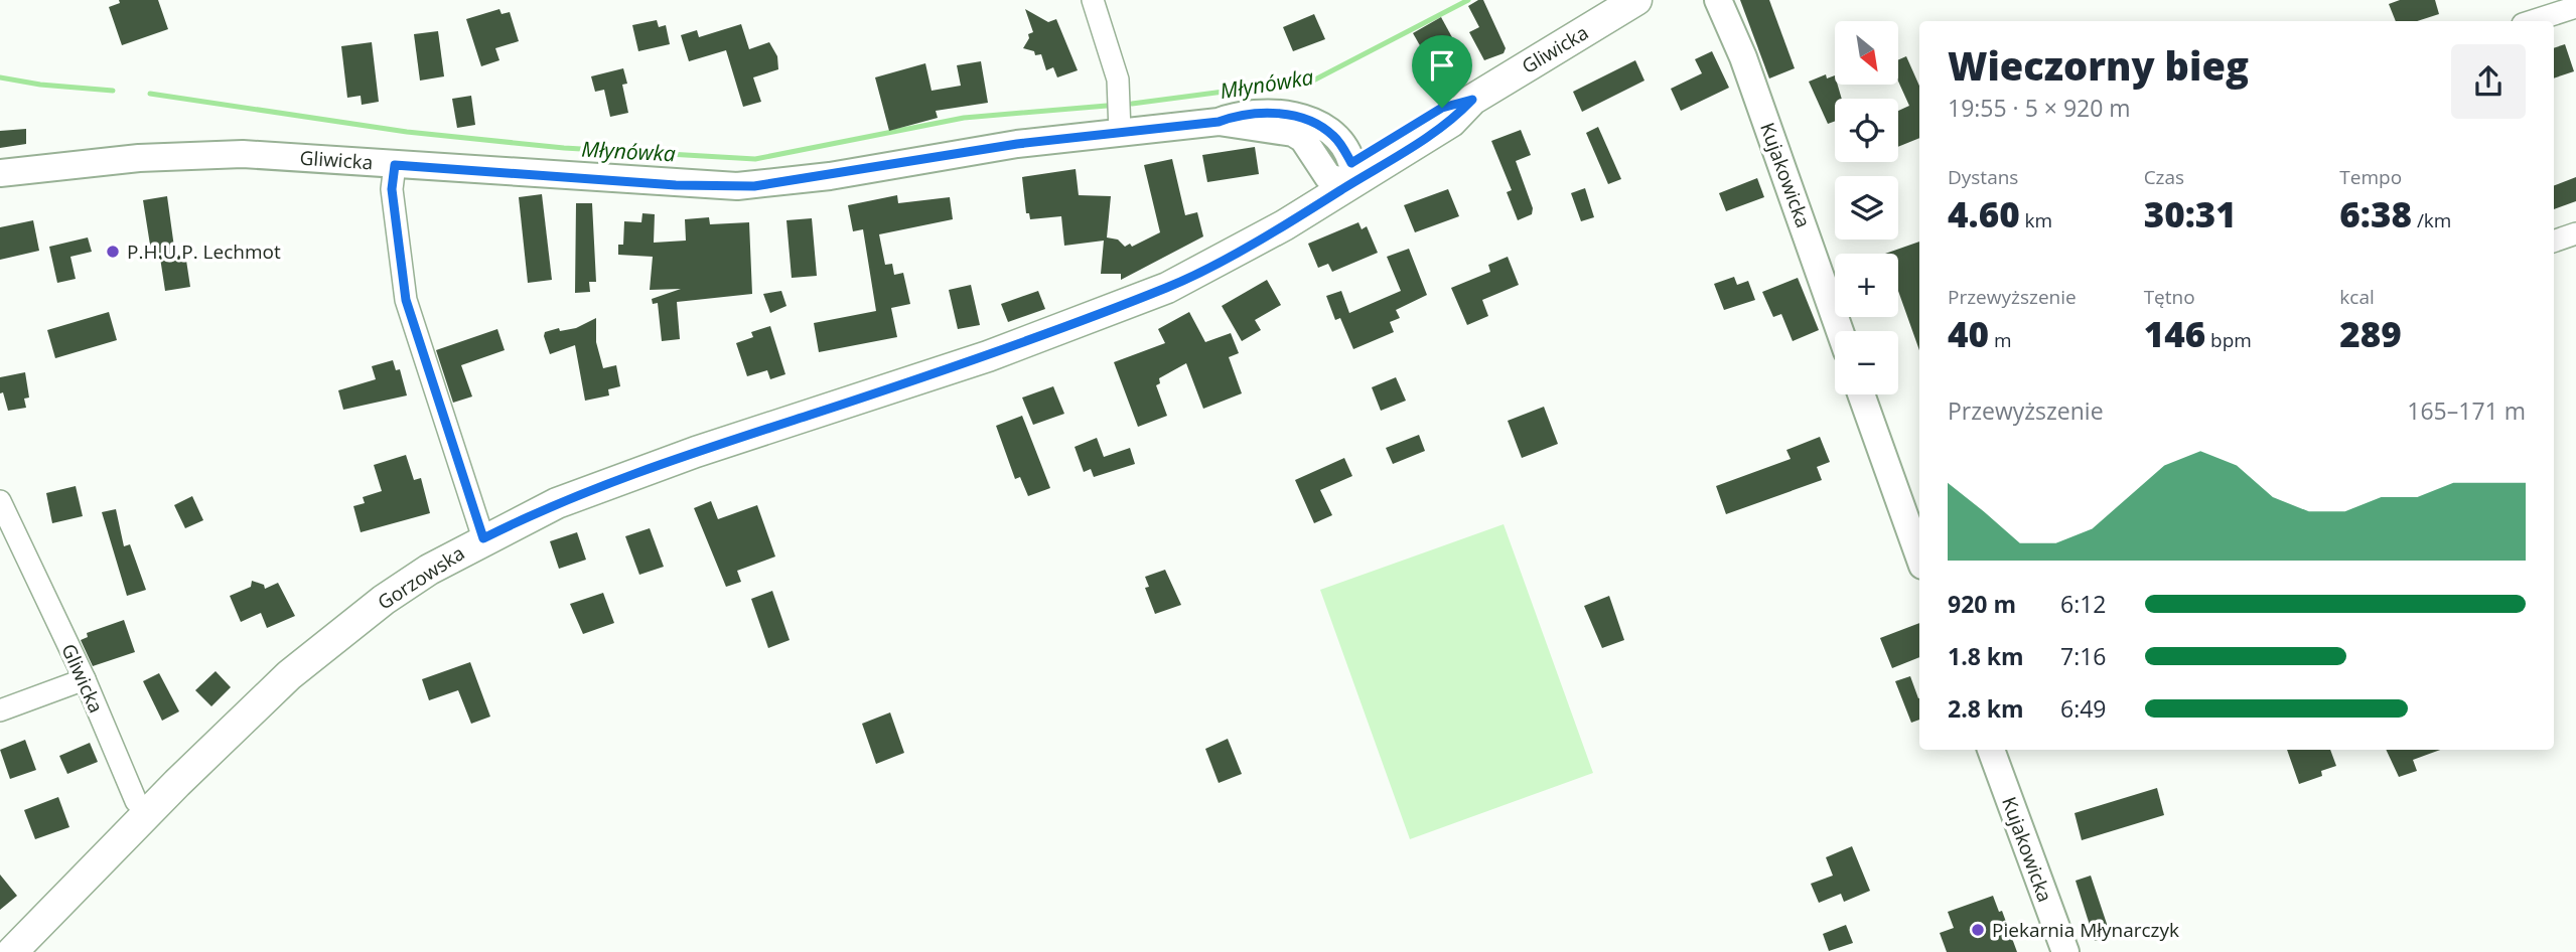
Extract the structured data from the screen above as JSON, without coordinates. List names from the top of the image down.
{
  "streets": {
    "main road": ["Gliwicka", "Gorzowska"],
    "street": ["Kujakowicka"]
  },
  "crossings": [
    ["Gliwicka", "Gorzowska"]
  ],
  "water": ["Młynówka"],
  "places": ["P.H.U.P. Lechmot", "Piekarnia Młynarczyk"],
  "north": "bottom right",
  "page": {
    "map_buttons": ["+", "−"],
    "heading": ["Wieczorny bieg", "19:55 · 5 × 920 m"],
    "stats": [
      ["Dystans", "4.60 km"],
      ["Czas", "30:31"],
      ["Tempo", "6:38 /km"],
      ["Przewyższenie", "40 m"],
      ["Tętno", "146 bpm"],
      ["kcal", "289"]
    ],
    "chart": ["Przewyższenie", "165–171 m"],
    "list": [
      {
        "name": "920 m",
        "note": "6:12"
      },
      {
        "name": "1.8 km",
        "note": "7:16"
      },
      {
        "name": "2.8 km",
        "note": "6:49"
      }
    ]
  }
}
